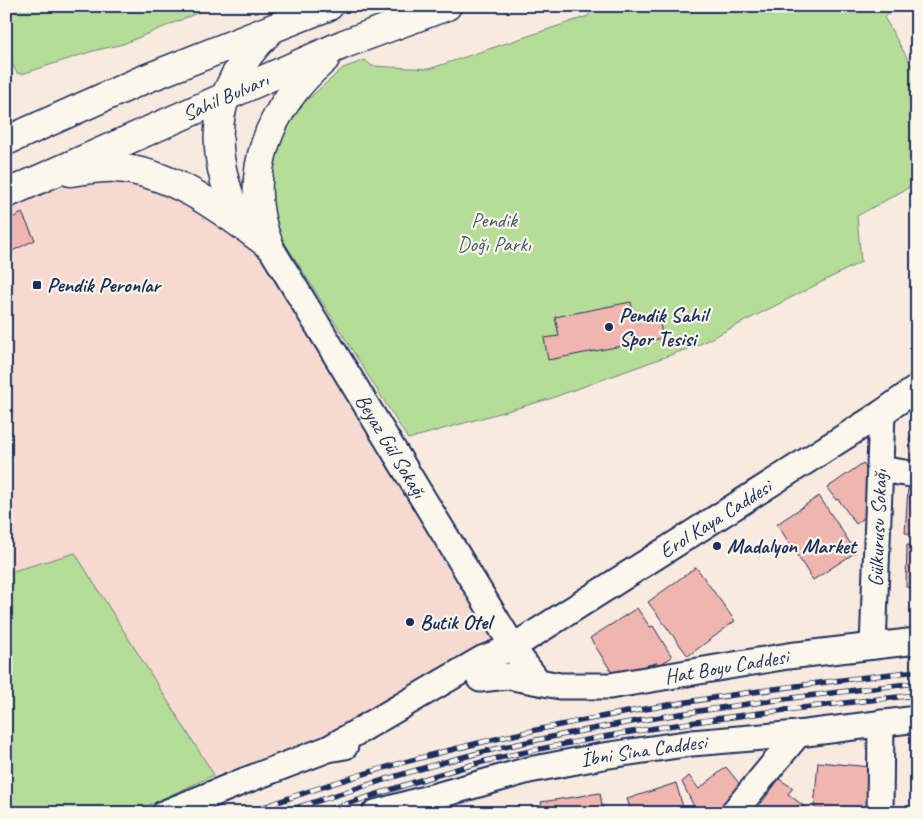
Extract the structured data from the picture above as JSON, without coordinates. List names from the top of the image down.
{
  "streets": {
    "highway": ["Sahil Bulvarı"],
    "street": [
      "Beyaz Gül Sokağı",
      "Erol Kaya Caddesi",
      "Gülkurusu Sokağı",
      "Hat Boyu Caddesi",
      "İbni Sina Caddesi"
    ]
  },
  "crossings": [
    ["Beyaz Gül Sokağı", "Erol Kaya Caddesi"],
    ["Beyaz Gül Sokağı", "Hat Boyu Caddesi"],
    ["Erol Kaya Caddesi", "Gülkurusu Sokağı"],
    ["Erol Kaya Caddesi", "Hat Boyu Caddesi"],
    ["Gülkurusu Sokağı", "Hat Boyu Caddesi"]
  ],
  "parks": ["Pendik Doğı Parkı"],
  "places": {
    "transit": ["Pendik Peronlar"],
    "other": ["Pendik Sahil Spor Tesisi", "Madalyon Market", "Butik Otel"]
  }
}
